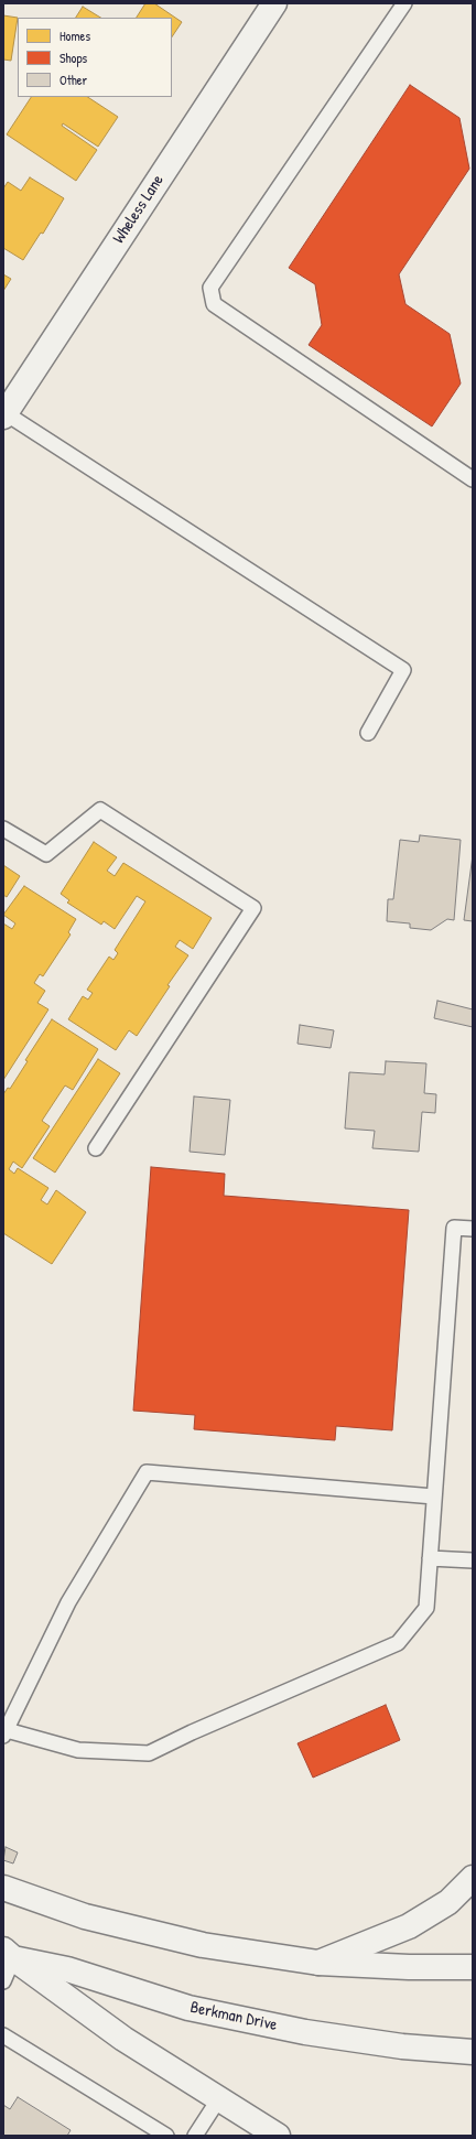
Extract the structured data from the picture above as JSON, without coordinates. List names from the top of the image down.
{
  "streets": {
    "street": ["Wheless Lane", "Berkman Drive"]
  },
  "legend": ["Homes", "Shops", "Other"]
}
